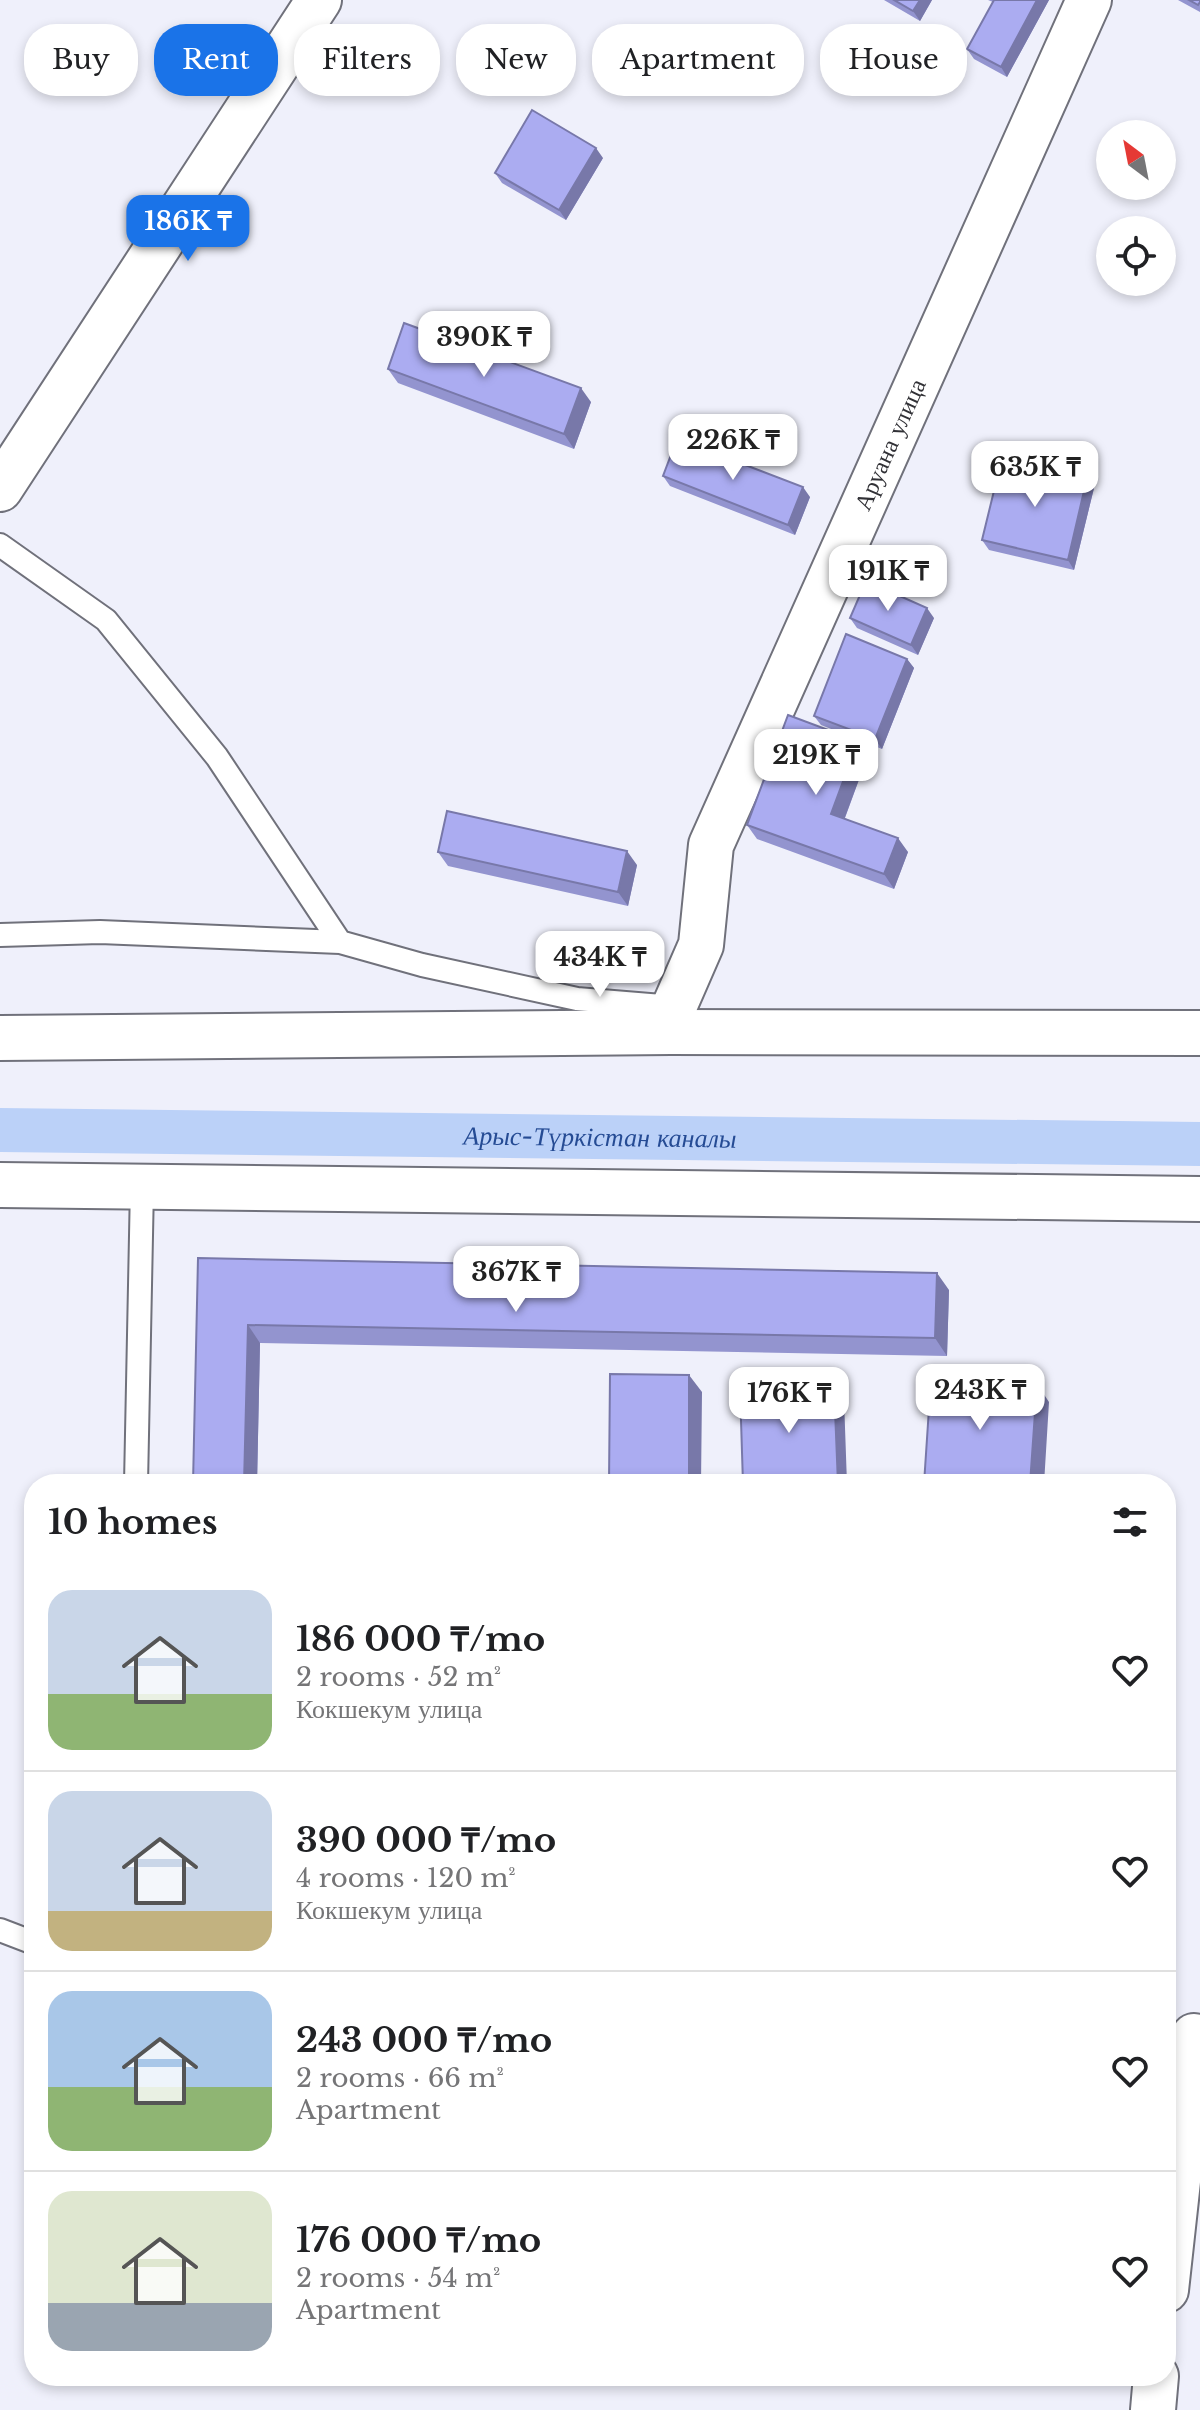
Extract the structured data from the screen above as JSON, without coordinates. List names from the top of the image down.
{
  "streets": {
    "street": ["Аруана улица"]
  },
  "water": ["Арыс-Түркістан каналы"],
  "north": "top left",
  "page": {
    "chip": [
      "Buy",
      "Rent",
      "Filters",
      "New",
      "Apartment",
      "House"
    ],
    "price": [
      "186K ₸",
      "390K ₸",
      "226K ₸",
      "635K ₸",
      "191K ₸",
      "219K ₸",
      "434K ₸",
      "367K ₸",
      "243K ₸",
      "176K ₸"
    ],
    "heading": "10 homes",
    "list": [
      {
        "name": "186 000 ₸/mo",
        "note": "2 rooms · 52 m² · Кокшекум улица"
      },
      {
        "name": "390 000 ₸/mo",
        "note": "4 rooms · 120 m² · Кокшекум улица"
      },
      {
        "name": "243 000 ₸/mo",
        "note": "2 rooms · 66 m² · Apartment"
      },
      {
        "name": "176 000 ₸/mo",
        "note": "2 rooms · 54 m² · Apartment"
      }
    ]
  }
}
